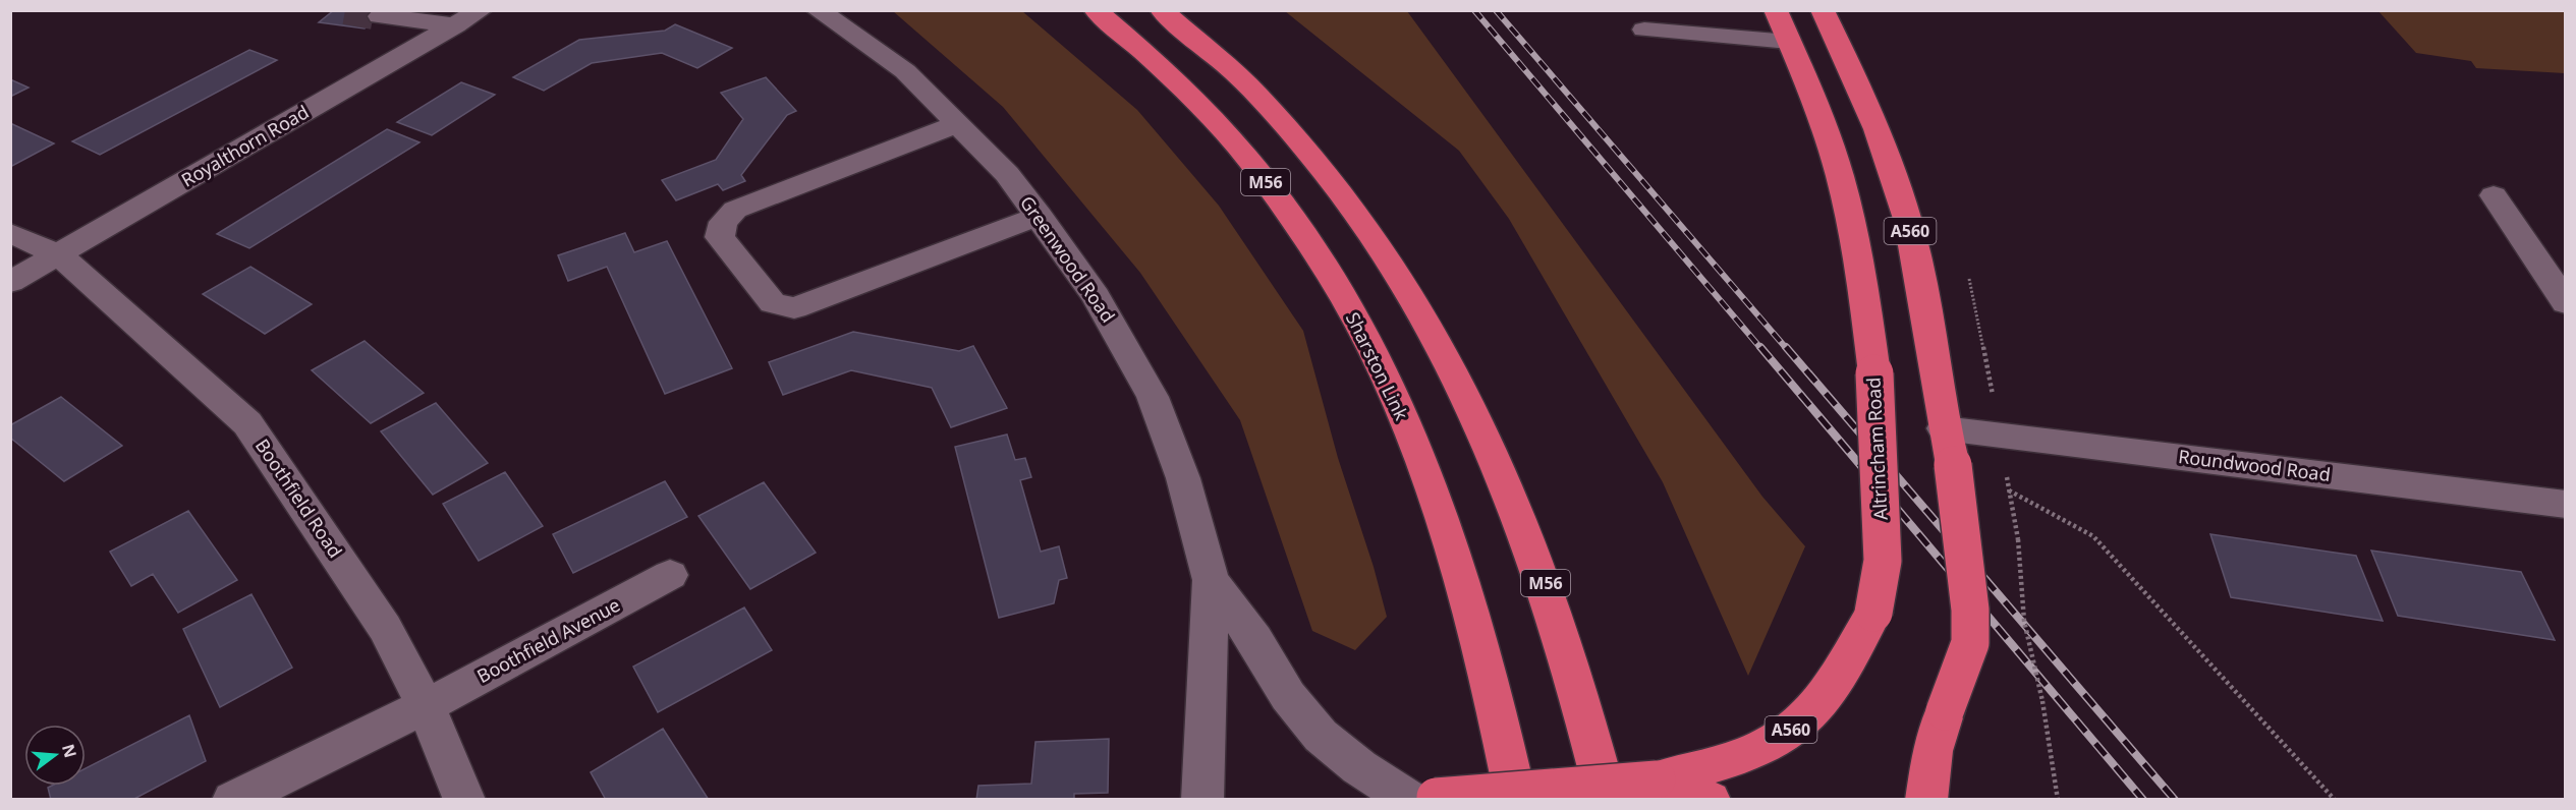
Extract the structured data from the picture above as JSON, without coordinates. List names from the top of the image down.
{
  "streets": {
    "highway": [
      "M56",
      "A560",
      "Sharston Link",
      "Altrincham Road"
    ],
    "street": [
      "Royalthorn Road",
      "Greenwood Road",
      "Roundwood Road",
      "Boothfield Road",
      "Boothfield Avenue"
    ]
  },
  "crossings": [
    ["Royalthorn Road", "Boothfield Road"],
    ["A560", "Greenwood Road"],
    ["A560", "Altrincham Road"],
    ["A560", "Roundwood Road"],
    ["Boothfield Road", "Boothfield Avenue"]
  ],
  "north": "right"
}
